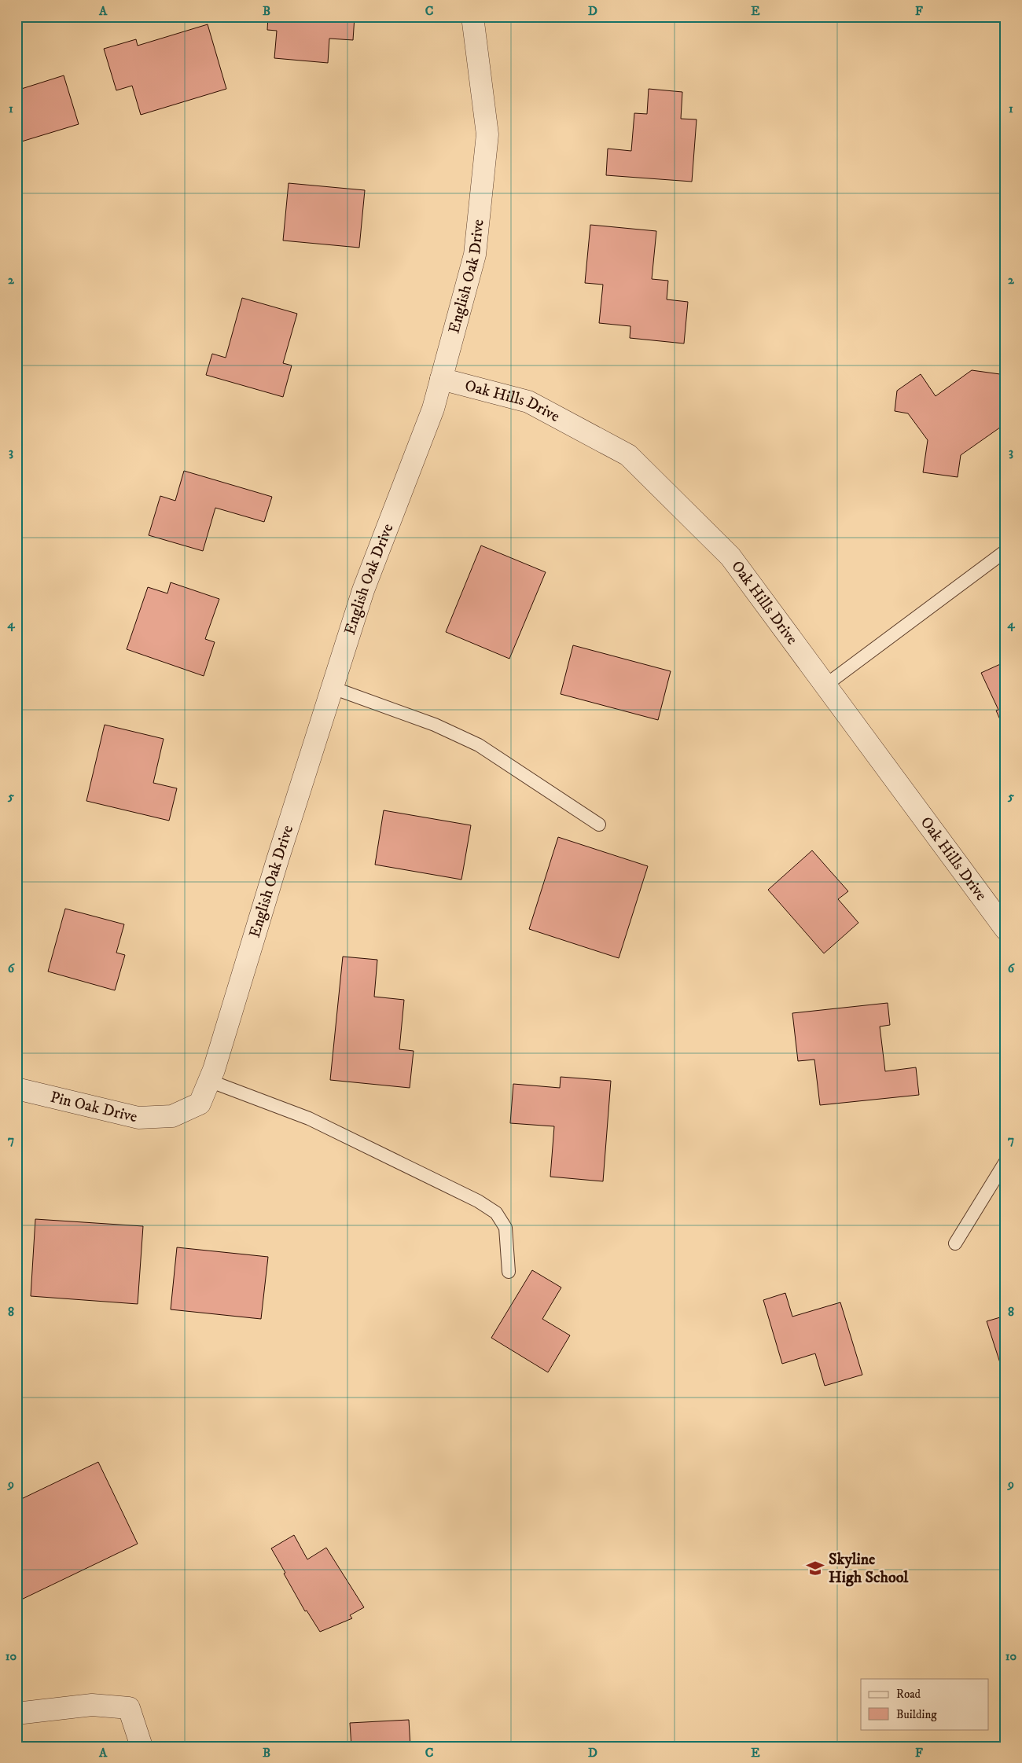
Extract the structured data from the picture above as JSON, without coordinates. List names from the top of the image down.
{
  "streets": {
    "street": ["English Oak Drive", "Oak Hills Drive", "Pin Oak Drive"]
  },
  "crossings": [
    ["English Oak Drive", "Oak Hills Drive"],
    ["English Oak Drive", "Pin Oak Drive"]
  ],
  "places": {
    "school or university": ["Skyline High School"]
  },
  "legend": ["Road", "Building"],
  "grid": {
    "columns": [
      "A",
      "B",
      "C",
      "D",
      "E",
      "F"
    ],
    "rows": [
      "1",
      "2",
      "3",
      "4",
      "5",
      "6",
      "7",
      "8",
      "9",
      "10"
    ]
  }
}
